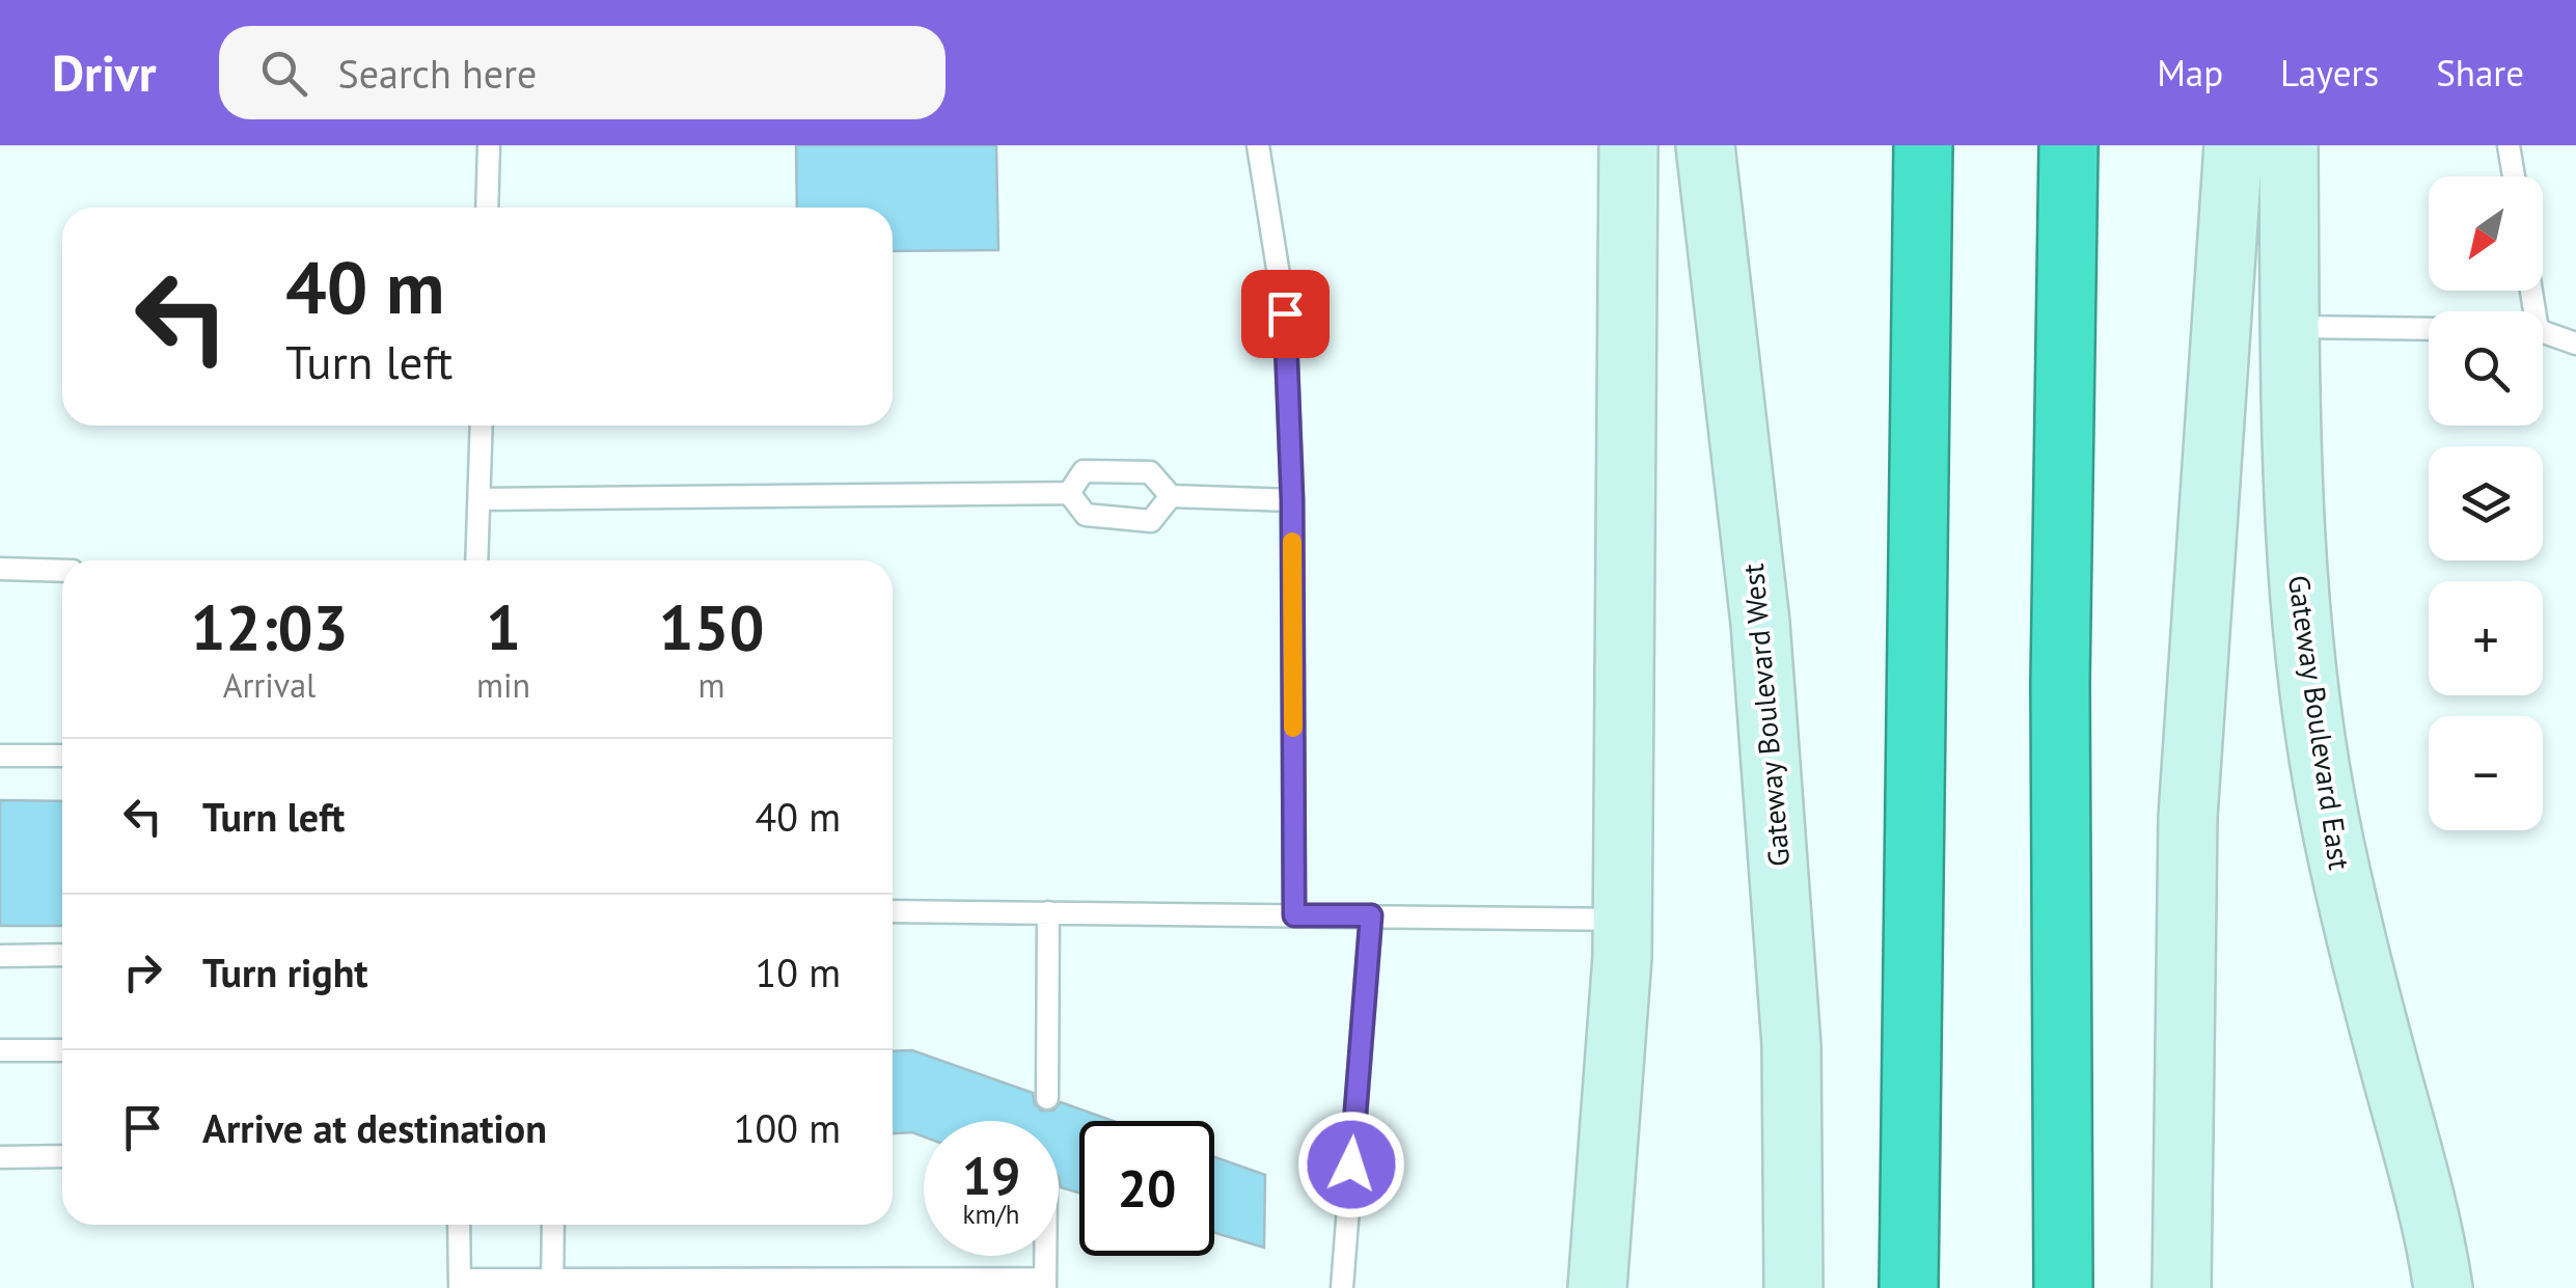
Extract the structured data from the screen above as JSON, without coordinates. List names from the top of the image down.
{
  "streets": {
    "main road": ["Gateway Boulevard West", "Gateway Boulevard East"]
  },
  "north": "bottom left",
  "page": {
    "header": "Drivr",
    "search": "Search here",
    "nav": ["Map", "Layers", "Share"],
    "map_buttons": ["+", "−"],
    "turn": ["40 m", "Turn left"],
    "eta": [
      "12:03",
      "Arrival",
      "1",
      "min",
      "150",
      "m"
    ],
    "list": [
      {
        "name": "Turn left",
        "value": "40 m"
      },
      {
        "name": "Turn right",
        "value": "10 m"
      },
      {
        "name": "Arrive at destination",
        "value": "100 m"
      }
    ],
    "speed": "19 km/h",
    "limit": "20"
  }
}
